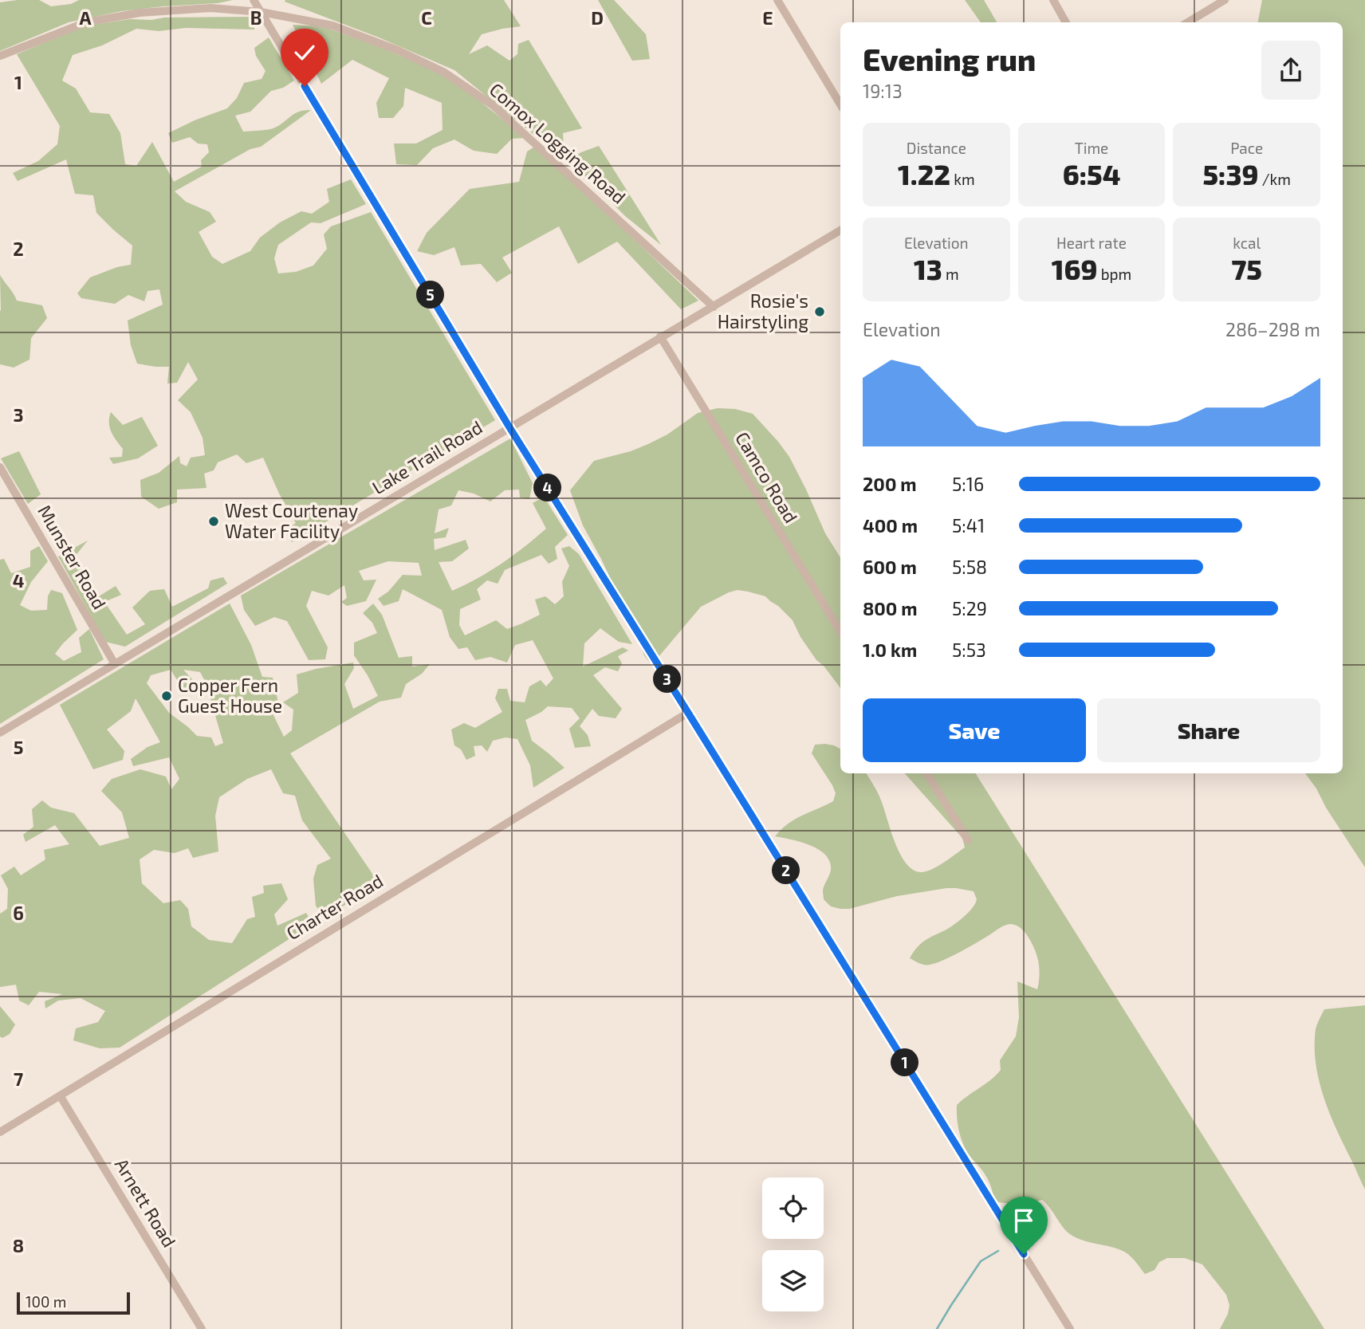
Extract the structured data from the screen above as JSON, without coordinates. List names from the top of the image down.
{
  "streets": {
    "street": [
      "Comox Logging Road",
      "Lake Trail Road",
      "Camco Road",
      "Munster Road",
      "Charter Road",
      "Arnett Road"
    ]
  },
  "crossings": [
    ["Comox Logging Road", "Lake Trail Road"],
    ["Lake Trail Road", "Camco Road"],
    ["Lake Trail Road", "Munster Road"],
    ["Charter Road", "Arnett Road"]
  ],
  "places": ["Rosie's Hairstyling", "West Courtenay Water Facility", "Copper Fern Guest House"],
  "scale_bar": "100 m",
  "page": {
    "heading": ["Evening run", "19:13"],
    "stats": [
      ["Distance", "1.22 km"],
      ["Time", "6:54"],
      ["Pace", "5:39 /km"],
      ["Elevation", "13 m"],
      ["Heart rate", "169 bpm"],
      ["kcal", "75"]
    ],
    "pins": [
      "5",
      "4",
      "3",
      "2",
      "1"
    ],
    "chart": ["Elevation", "286–298 m"],
    "list": [
      {
        "name": "200 m",
        "note": "5:16"
      },
      {
        "name": "400 m",
        "note": "5:41"
      },
      {
        "name": "600 m",
        "note": "5:58"
      },
      {
        "name": "800 m",
        "note": "5:29"
      },
      {
        "name": "1.0 km",
        "note": "5:53"
      }
    ],
    "buttons": ["Save", "Share"],
    "scale": "100 m"
  },
  "grid": {
    "columns": [
      "A",
      "B",
      "C",
      "D",
      "E"
    ],
    "rows": [
      "1",
      "2",
      "3",
      "4",
      "5",
      "6",
      "7",
      "8"
    ]
  }
}
